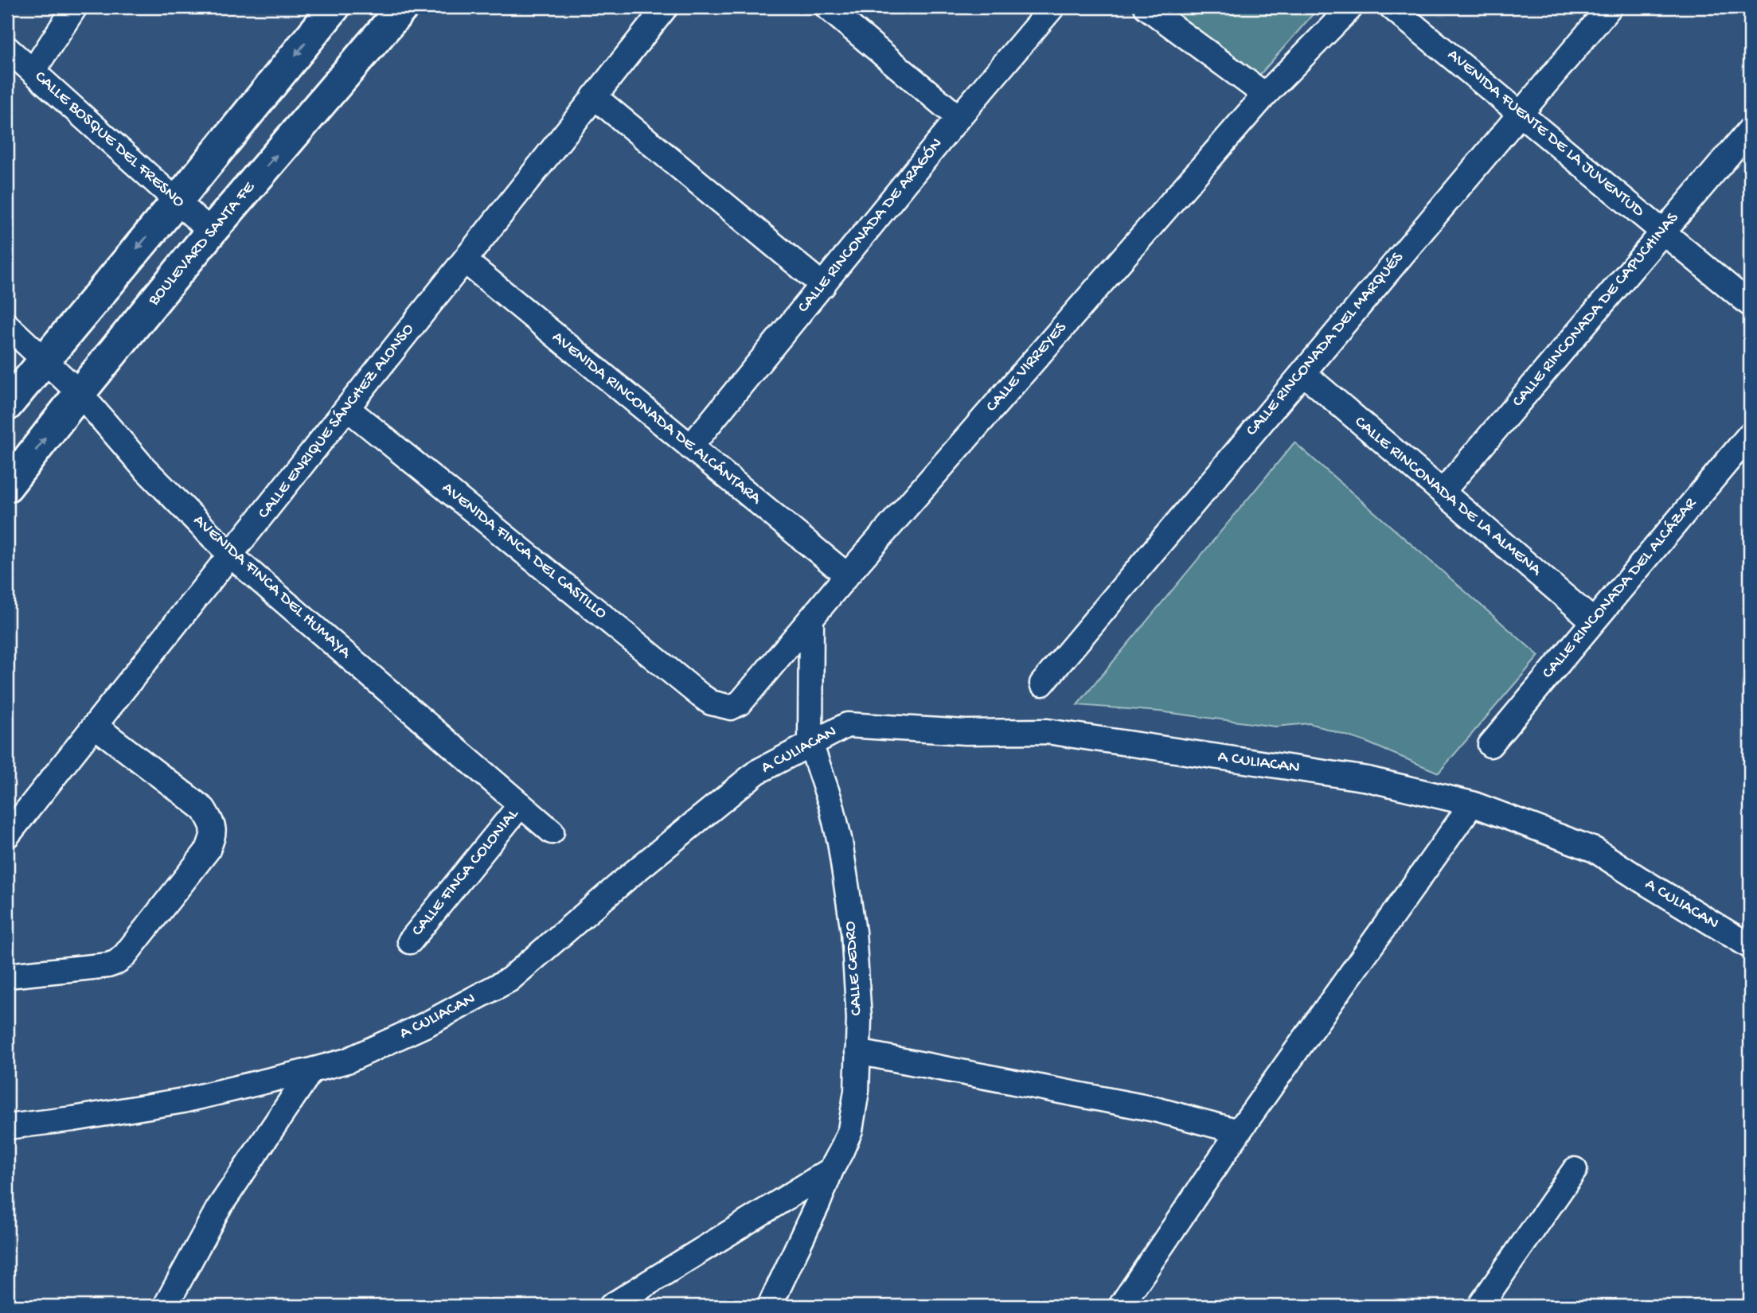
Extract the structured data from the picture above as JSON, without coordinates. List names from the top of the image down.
{
  "streets": {
    "street": [
      "AVENIDA FUENTE DE LA JUVENTUD",
      "CALLE BOSQUE DEL FRESNO",
      "CALLE RINCONADA DE ARAGÓN",
      "BOULEVARD SANTA FE",
      "CALLE RINCONADA DE CAPUCHINAS",
      "CALLE RINCONADA DEL MARQUÉS",
      "CALLE VIRREYES",
      "AVENIDA RINCONADA DE ALCÁNTARA",
      "CALLE ENRIQUE SÁNCHEZ ALONSO",
      "CALLE RINCONADA DE LA ALMENA",
      "AVENIDA FINCA DEL CASTILLO",
      "AVENIDA FINCA DEL HUMAYA",
      "CALLE RINCONADA DEL ALCÁZAR",
      "A CULIACAN",
      "CALLE FINCA COLONIAL",
      "CALLE CEDRO"
    ]
  },
  "crossings": [
    ["AVENIDA FUENTE DE LA JUVENTUD", "CALLE RINCONADA DE CAPUCHINAS"],
    ["AVENIDA FUENTE DE LA JUVENTUD", "CALLE RINCONADA DEL MARQUÉS"],
    ["CALLE BOSQUE DEL FRESNO", "BOULEVARD SANTA FE"],
    ["CALLE RINCONADA DE ARAGÓN", "AVENIDA RINCONADA DE ALCÁNTARA"],
    ["BOULEVARD SANTA FE", "AVENIDA FINCA DEL HUMAYA"],
    ["CALLE RINCONADA DE CAPUCHINAS", "CALLE RINCONADA DE LA ALMENA"],
    ["CALLE RINCONADA DEL MARQUÉS", "CALLE RINCONADA DE LA ALMENA"],
    ["CALLE VIRREYES", "AVENIDA RINCONADA DE ALCÁNTARA"],
    ["CALLE VIRREYES", "AVENIDA FINCA DEL CASTILLO"],
    ["CALLE VIRREYES", "CALLE CEDRO"],
    ["AVENIDA RINCONADA DE ALCÁNTARA", "CALLE ENRIQUE SÁNCHEZ ALONSO"],
    ["CALLE ENRIQUE SÁNCHEZ ALONSO", "AVENIDA FINCA DEL CASTILLO"],
    ["CALLE ENRIQUE SÁNCHEZ ALONSO", "AVENIDA FINCA DEL HUMAYA"],
    ["CALLE RINCONADA DE LA ALMENA", "CALLE RINCONADA DEL ALCÁZAR"],
    ["AVENIDA FINCA DEL HUMAYA", "CALLE FINCA COLONIAL"],
    ["A CULIACAN", "CALLE CEDRO"]
  ]
}
